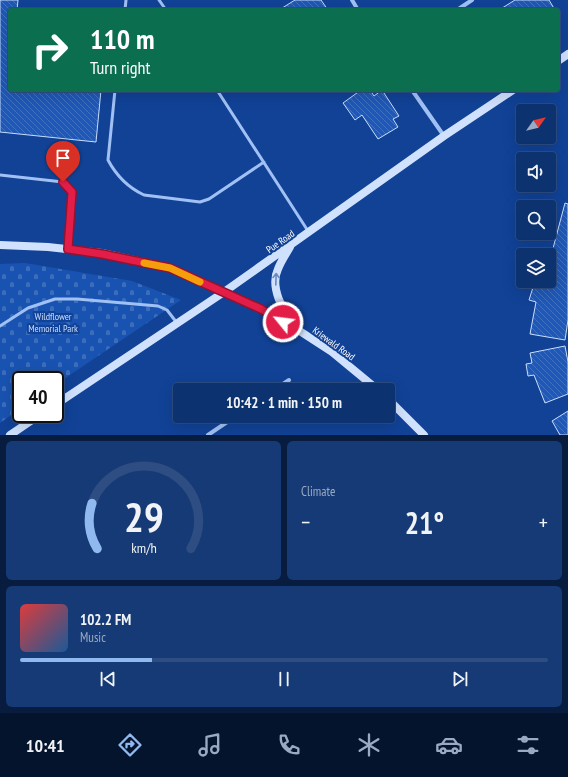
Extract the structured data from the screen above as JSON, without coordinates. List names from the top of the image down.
{
  "streets": {
    "street": ["Pue Road", "Kriewald Road"]
  },
  "crossings": [
    ["Pue Road", "Kriewald Road"]
  ],
  "parks": ["Wildflower Memorial Park"],
  "north": "top right",
  "page": {
    "turn": ["110 m", "Turn right"],
    "limit": "40",
    "trip": "10:42 · 1 min · 150 m",
    "tile": "Climate",
    "heat": ["−", "21°", "+"],
    "song": ["102.2 FM", "Music"],
    "tabs": "10:41",
    "gauge": ["29", "km/h"]
  }
}
